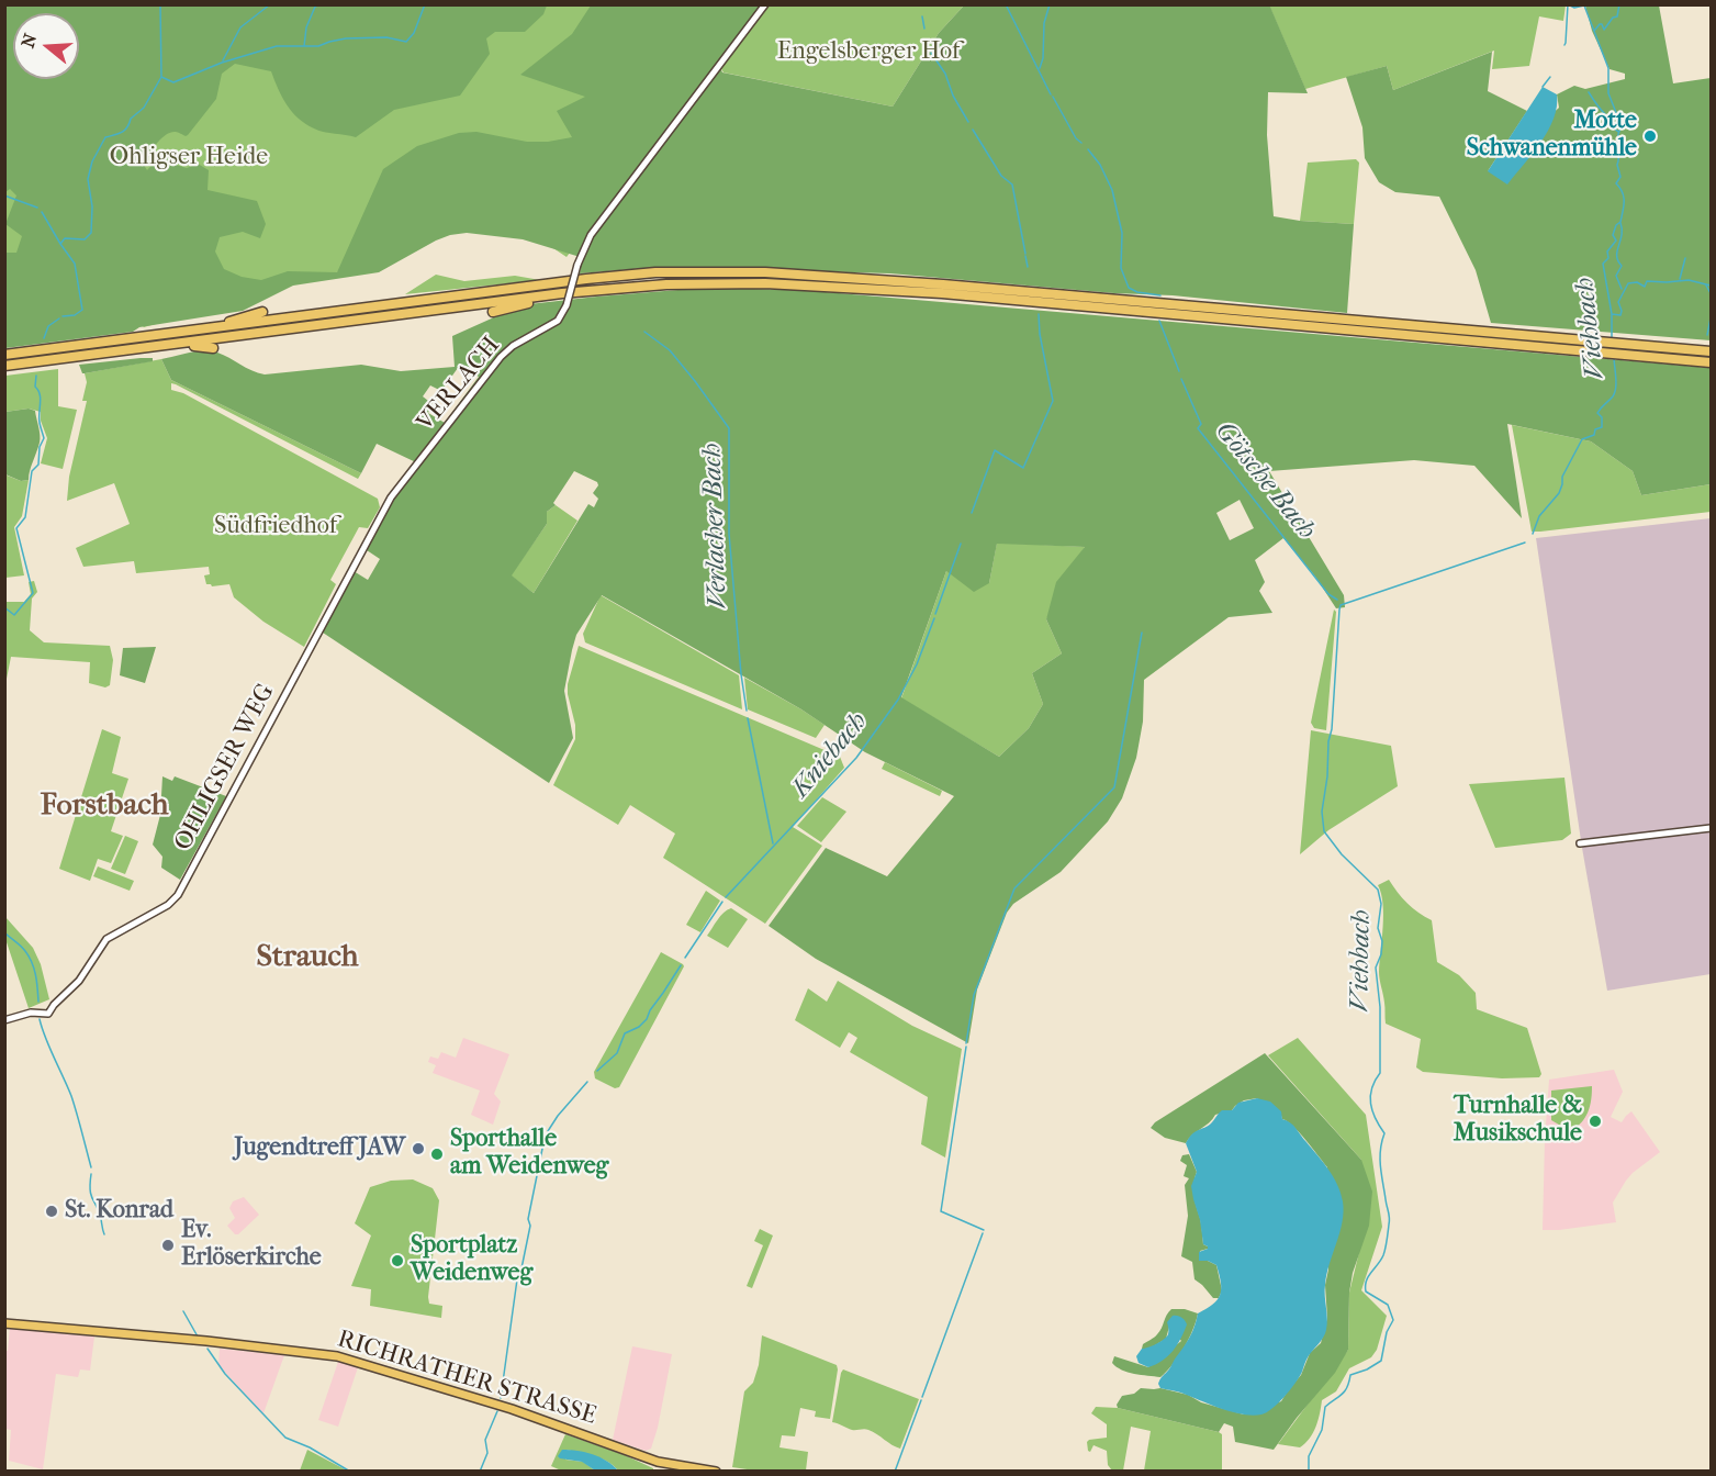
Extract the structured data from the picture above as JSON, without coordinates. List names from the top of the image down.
{
  "streets": {
    "main road": ["RICHRATHER STRASSE"],
    "street": ["VERLACH", "OHLIGSER WEG"]
  },
  "crossings": [
    ["VERLACH", "OHLIGSER WEG"]
  ],
  "districts": ["Forstbach", "Strauch"],
  "water": [
    "Viehbach",
    "Götsche Bach",
    "Verlacher Bach",
    "Kniebach"
  ],
  "parks": ["Engelsberger Hof", "Ohligser Heide", "Südfriedhof"],
  "places": [
    "Motte Schwanenmühle",
    "Turnhalle & Musikschule",
    "Jugendtreff JAW",
    "Sporthalle am Weidenweg",
    "St. Konrad",
    "Ev. Erlöserkirche",
    "Sportplatz Weidenweg"
  ],
  "north": "left"
}
